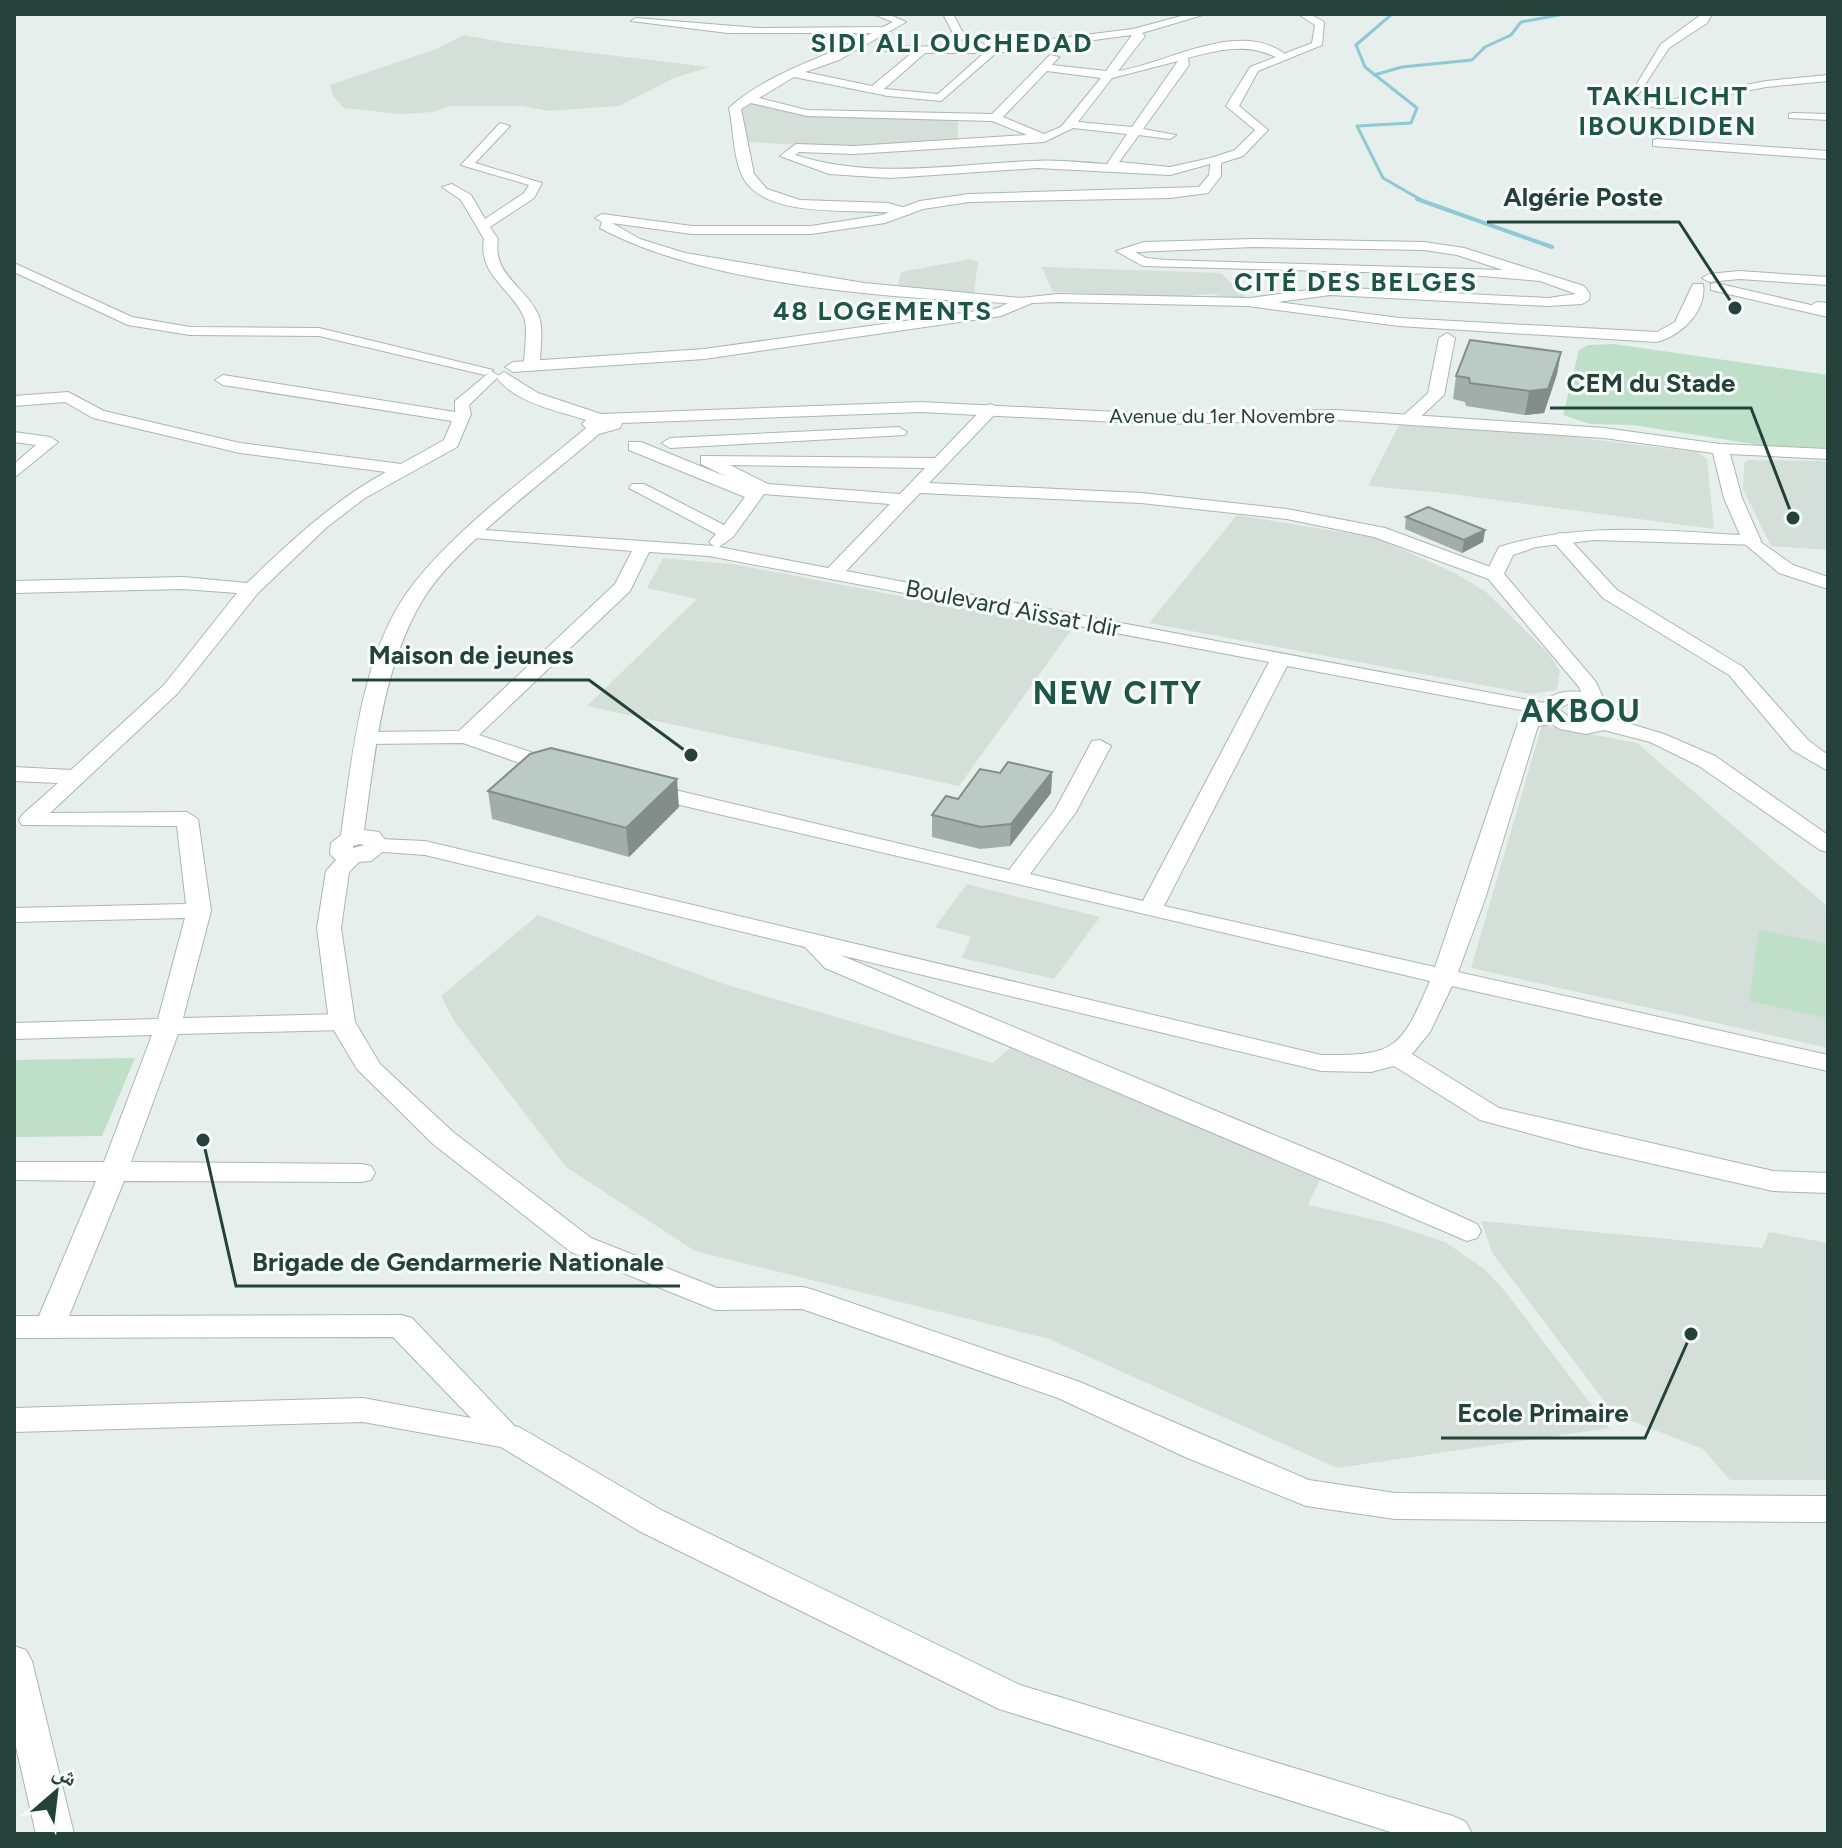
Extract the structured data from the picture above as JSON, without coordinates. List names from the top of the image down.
{
  "streets": {
    "street": ["Avenue du 1er Novembre", "Boulevard Aïssat Idir"]
  },
  "districts": [
    "SIDI ALI OUCHEDAD",
    "TAKHLICHT IBOUKDIDEN",
    "CITÉ DES BELGES",
    "48 LOGEMENTS",
    "NEW CITY",
    "AKBOU"
  ],
  "places": [
    "Algérie Poste",
    "CEM du Stade",
    "Maison de jeunes",
    "Brigade de Gendarmerie Nationale",
    "Ecole Primaire"
  ],
  "north": "top right"
}
